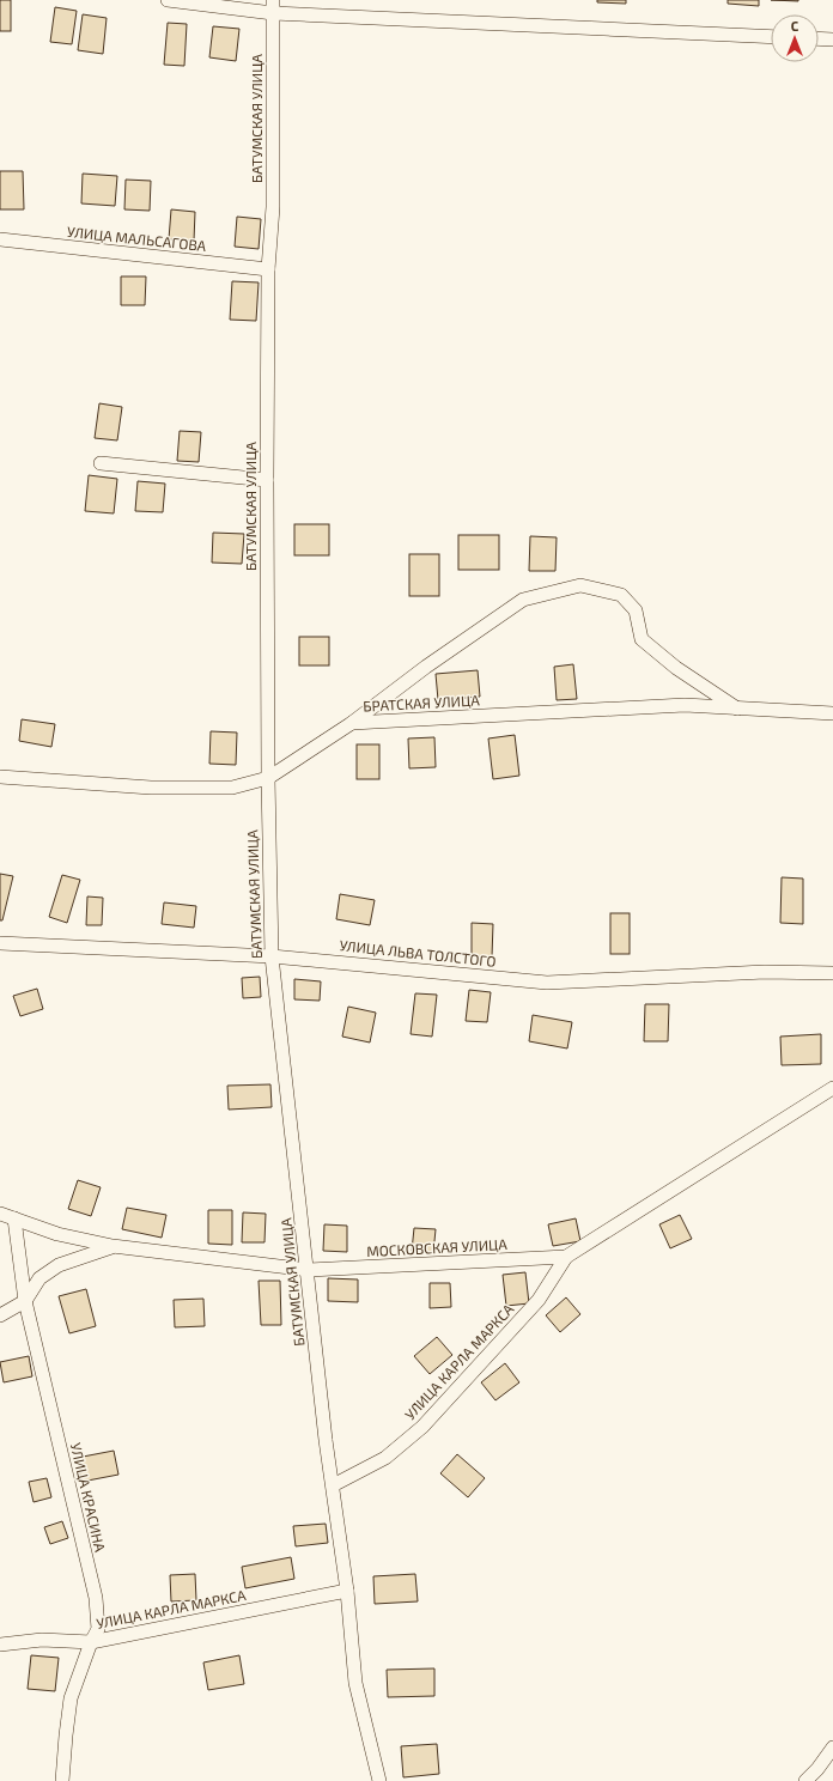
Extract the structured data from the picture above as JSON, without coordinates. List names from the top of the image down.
{
  "streets": {
    "street": [
      "БАТУМСКАЯ УЛИЦА",
      "УЛИЦА МАЛЬСАГОВА",
      "БРАТСКАЯ УЛИЦА",
      "УЛИЦА ЛЬВА ТОЛСТОГО",
      "МОСКОВСКАЯ УЛИЦА",
      "УЛИЦА КАРЛА МАРКСА",
      "УЛИЦА КРАСИНА"
    ]
  },
  "crossings": [
    ["БАТУМСКАЯ УЛИЦА", "УЛИЦА МАЛЬСАГОВА"],
    ["БАТУМСКАЯ УЛИЦА", "БРАТСКАЯ УЛИЦА"],
    ["БАТУМСКАЯ УЛИЦА", "УЛИЦА ЛЬВА ТОЛСТОГО"],
    ["БАТУМСКАЯ УЛИЦА", "МОСКОВСКАЯ УЛИЦА"],
    ["БАТУМСКАЯ УЛИЦА", "УЛИЦА КАРЛА МАРКСА"],
    ["МОСКОВСКАЯ УЛИЦА", "УЛИЦА КАРЛА МАРКСА"],
    ["МОСКОВСКАЯ УЛИЦА", "УЛИЦА КРАСИНА"],
    ["УЛИЦА КАРЛА МАРКСА", "УЛИЦА КРАСИНА"]
  ],
  "north": "top"
}
